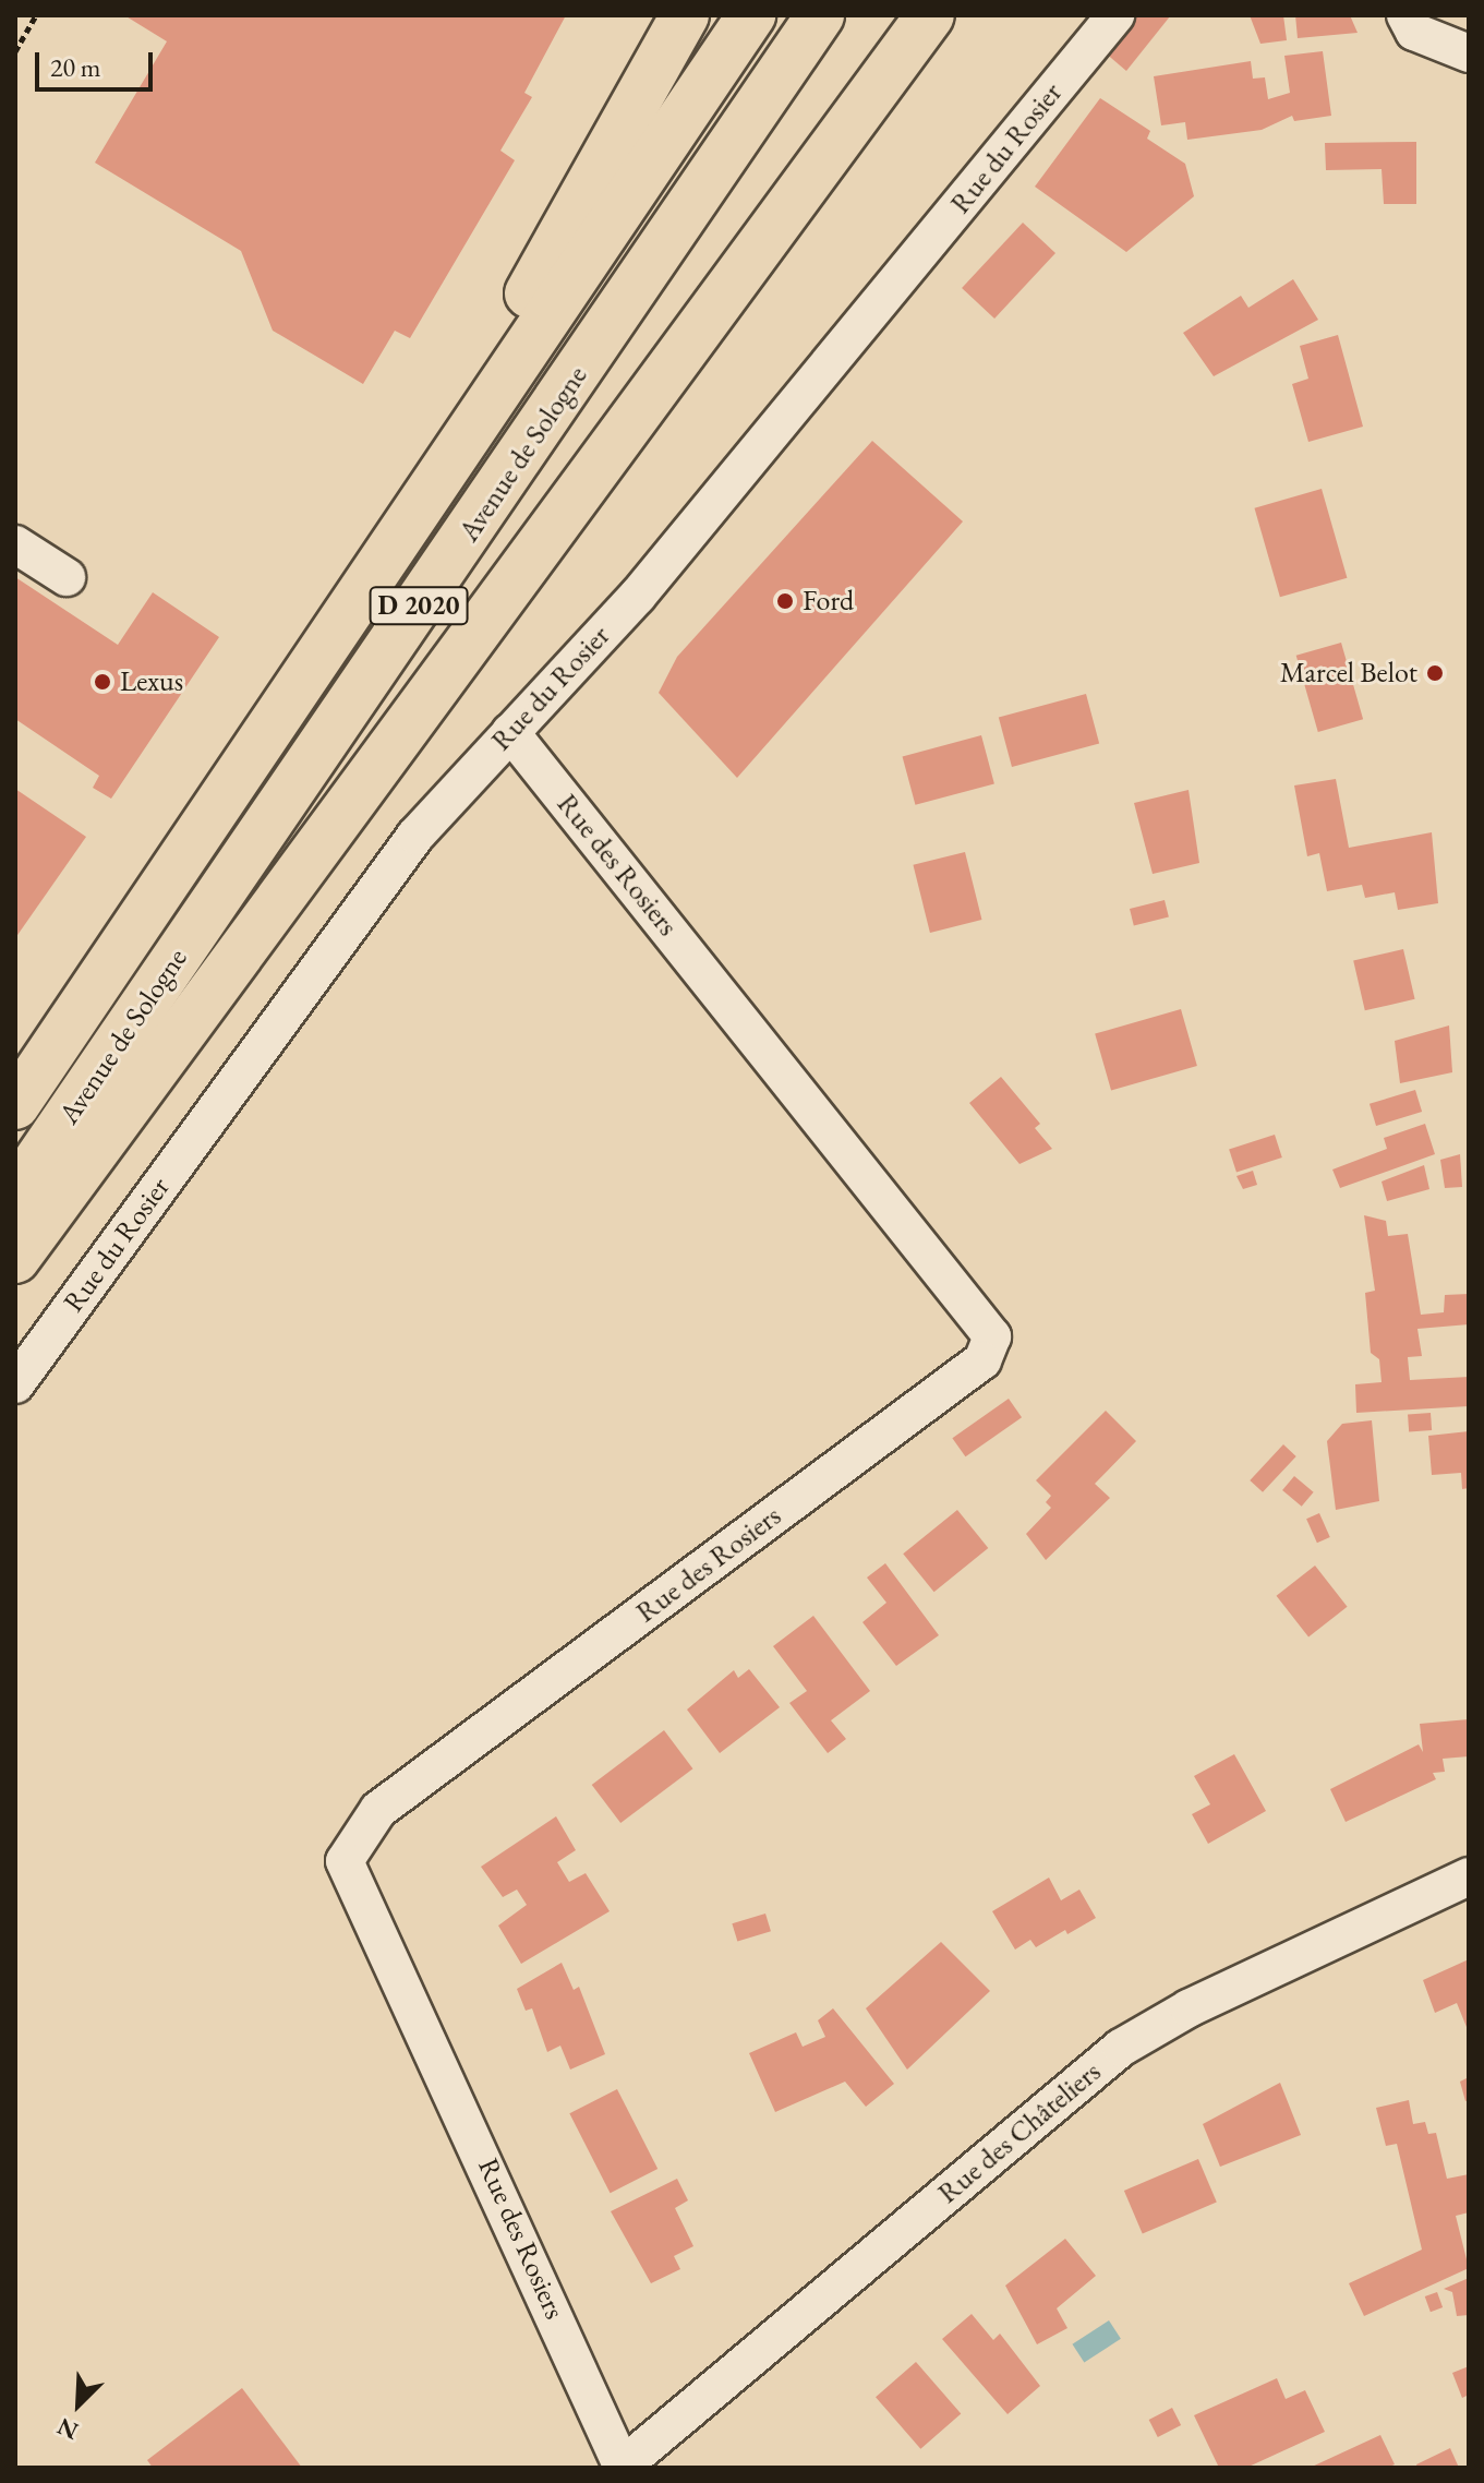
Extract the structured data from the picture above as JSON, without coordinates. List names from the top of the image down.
{
  "streets": {
    "main road": ["Avenue de Sologne", "D 2020"],
    "street": ["Rue du Rosier", "Rue des Rosiers", "Rue des Châteliers"]
  },
  "crossings": [
    ["Rue du Rosier", "Rue des Rosiers"],
    ["Rue des Rosiers", "Rue des Châteliers"]
  ],
  "places": ["Ford", "Marcel Belot", "Lexus"],
  "scale_bar": "20 m",
  "north": "bottom left"
}
